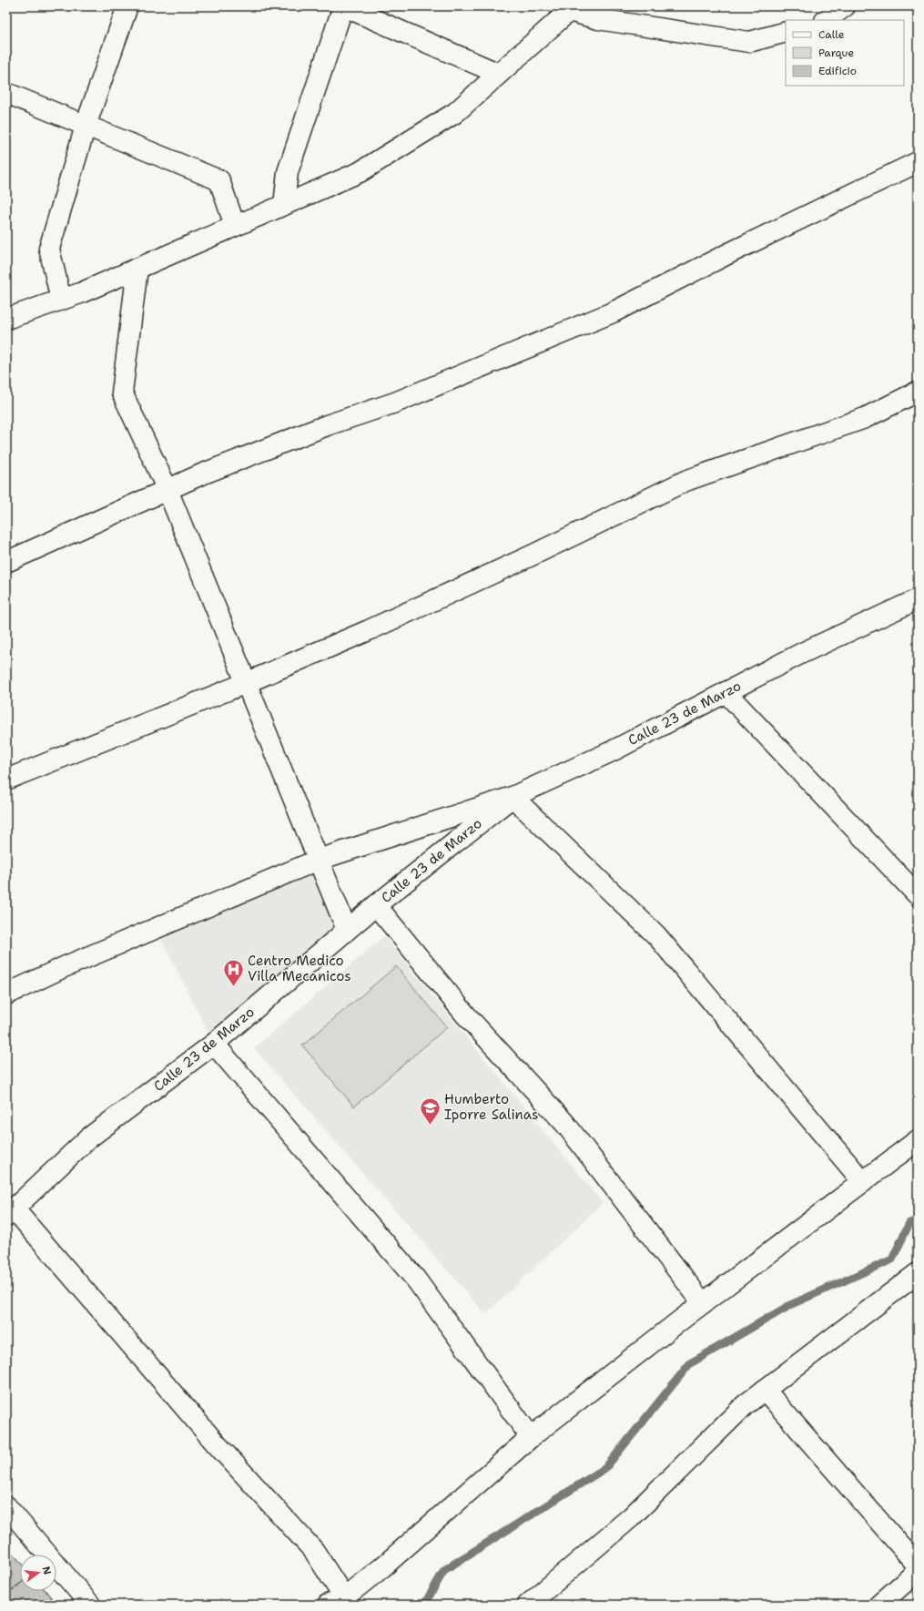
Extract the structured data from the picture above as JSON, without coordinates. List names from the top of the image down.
{
  "streets": {
    "street": ["Calle 23 de Marzo"]
  },
  "places": {
    "hospital": ["Centro Medico Villa Mecanicos"],
    "school or university": ["Humberto Iporre Salinas"]
  },
  "legend": ["Calle", "Parque", "Edificio"],
  "north": "right"
}
